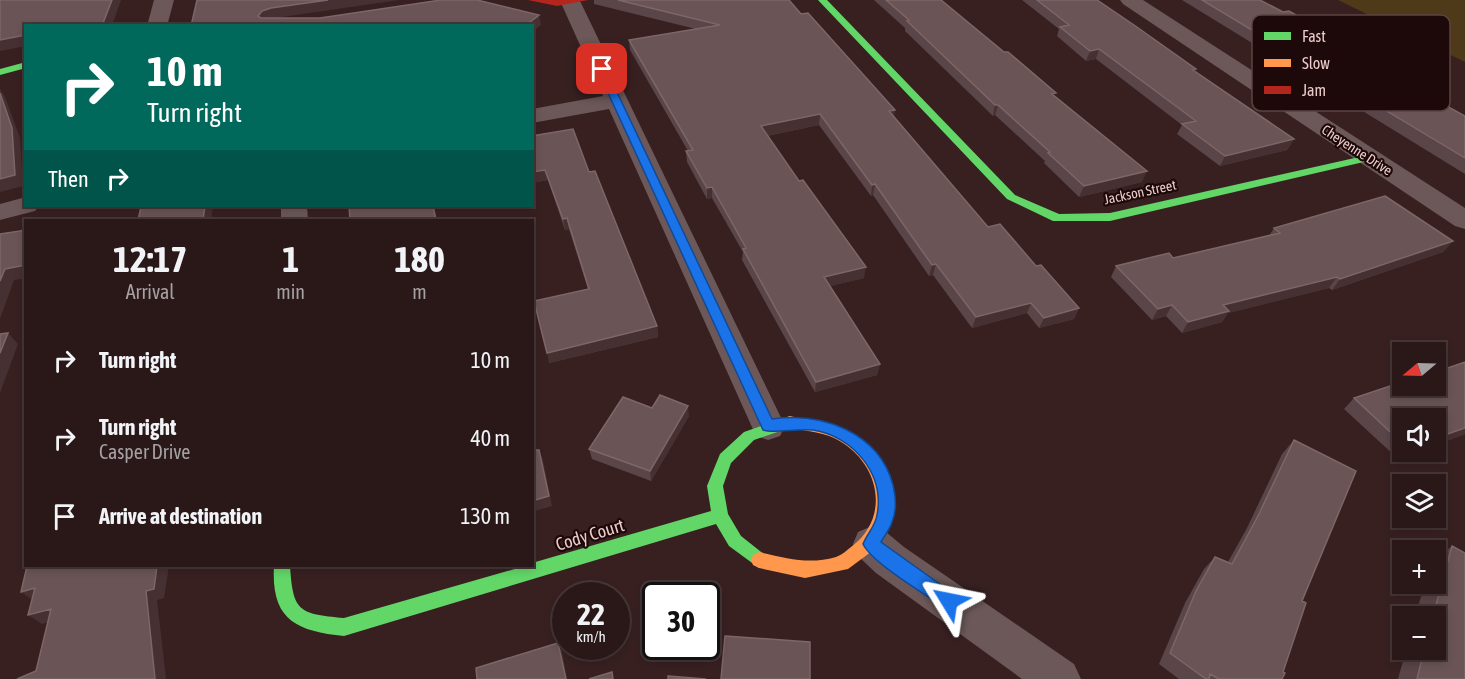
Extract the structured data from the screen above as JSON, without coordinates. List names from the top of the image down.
{
  "streets": {
    "street": ["Cheyenne Drive", "Jackson Street", "Cody Court"]
  },
  "crossings": [
    ["Cheyenne Drive", "Jackson Street"]
  ],
  "legend": ["Fast", "Slow", "Jam"],
  "north": "left",
  "page": {
    "turn": ["10 m", "Turn right"],
    "then": "Then",
    "eta": [
      "12:17",
      "Arrival",
      "1",
      "min",
      "180",
      "m"
    ],
    "list": [
      {
        "name": "Turn right",
        "value": "10 m"
      },
      {
        "name": "Turn right",
        "note": "Casper Drive",
        "value": "40 m"
      },
      {
        "name": "Arrive at destination",
        "value": "130 m"
      }
    ],
    "map_buttons": ["+", "−"],
    "speed": "22 km/h",
    "limit": "30"
  }
}
